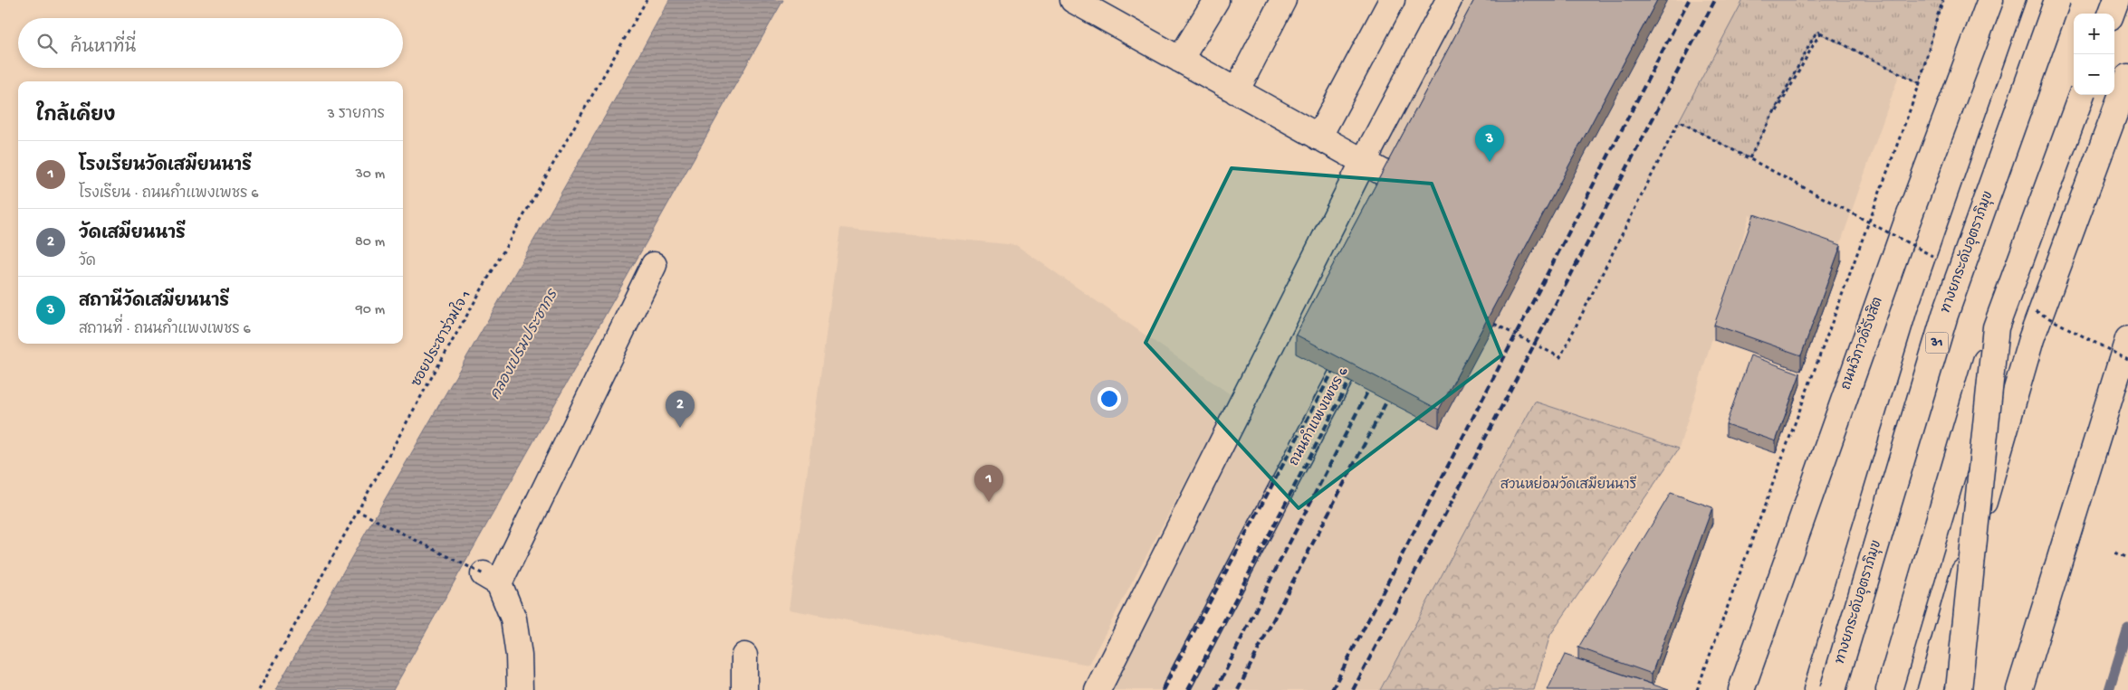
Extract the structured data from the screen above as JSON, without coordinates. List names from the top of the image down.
{
  "streets": {
    "main road": [
      "ทางยกระดับอุตราภิมุข",
      "31",
      "ถนนวิภาวดีรังสิต",
      "ถนนกำแพงเพชร 6"
    ],
    "path": ["ซอยประชาร่วมใจ 1"]
  },
  "water": ["คลองเปรมประชากร"],
  "parks": ["สวนหย่อมวัดเสมียนนารี"],
  "page": {
    "map_buttons": ["+", "−"],
    "search": "ค้นหาที่นี่",
    "heading": ["ใกล้เคียง", "3 รายการ"],
    "pins": ["3", "2", "1"],
    "list": [
      {
        "mark": "1",
        "name": "โรงเรียนวัดเสมียนนารี",
        "note": "โรงเรียน · ถนนกำแพงเพชร 6",
        "value": "30 m"
      },
      {
        "mark": "2",
        "name": "วัดเสมียนนารี",
        "note": "วัด",
        "value": "80 m"
      },
      {
        "mark": "3",
        "name": "สถานีวัดเสมียนนารี",
        "note": "สถานที่ · ถนนกำแพงเพชร 6",
        "value": "90 m"
      }
    ]
  }
}
